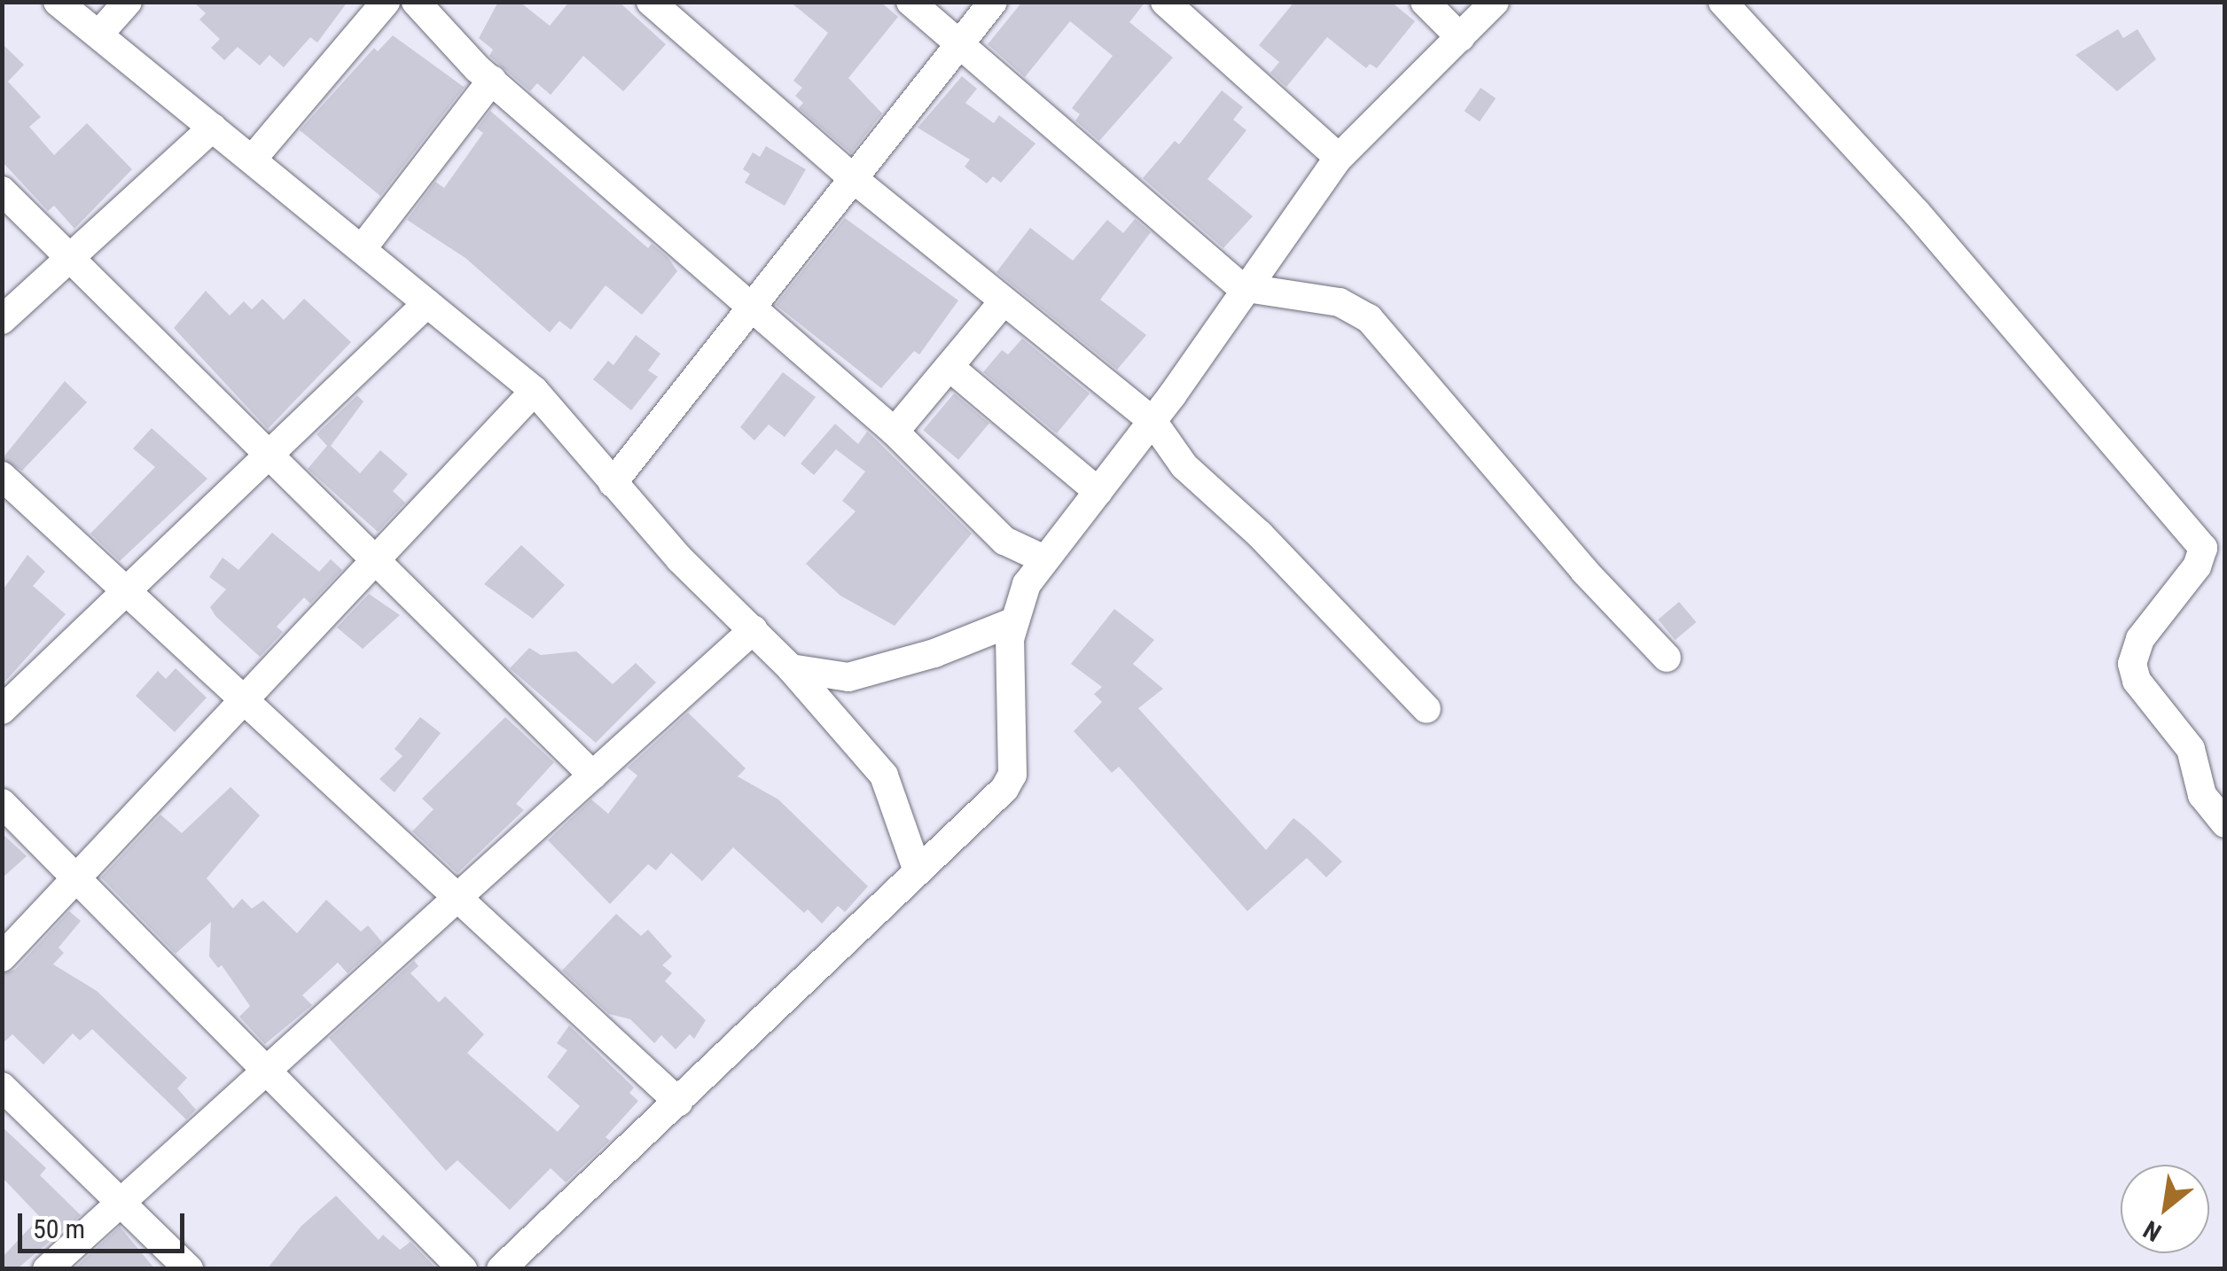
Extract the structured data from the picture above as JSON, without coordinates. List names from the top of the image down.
{
  "scale_bar": "50 m",
  "north": "bottom left"
}
